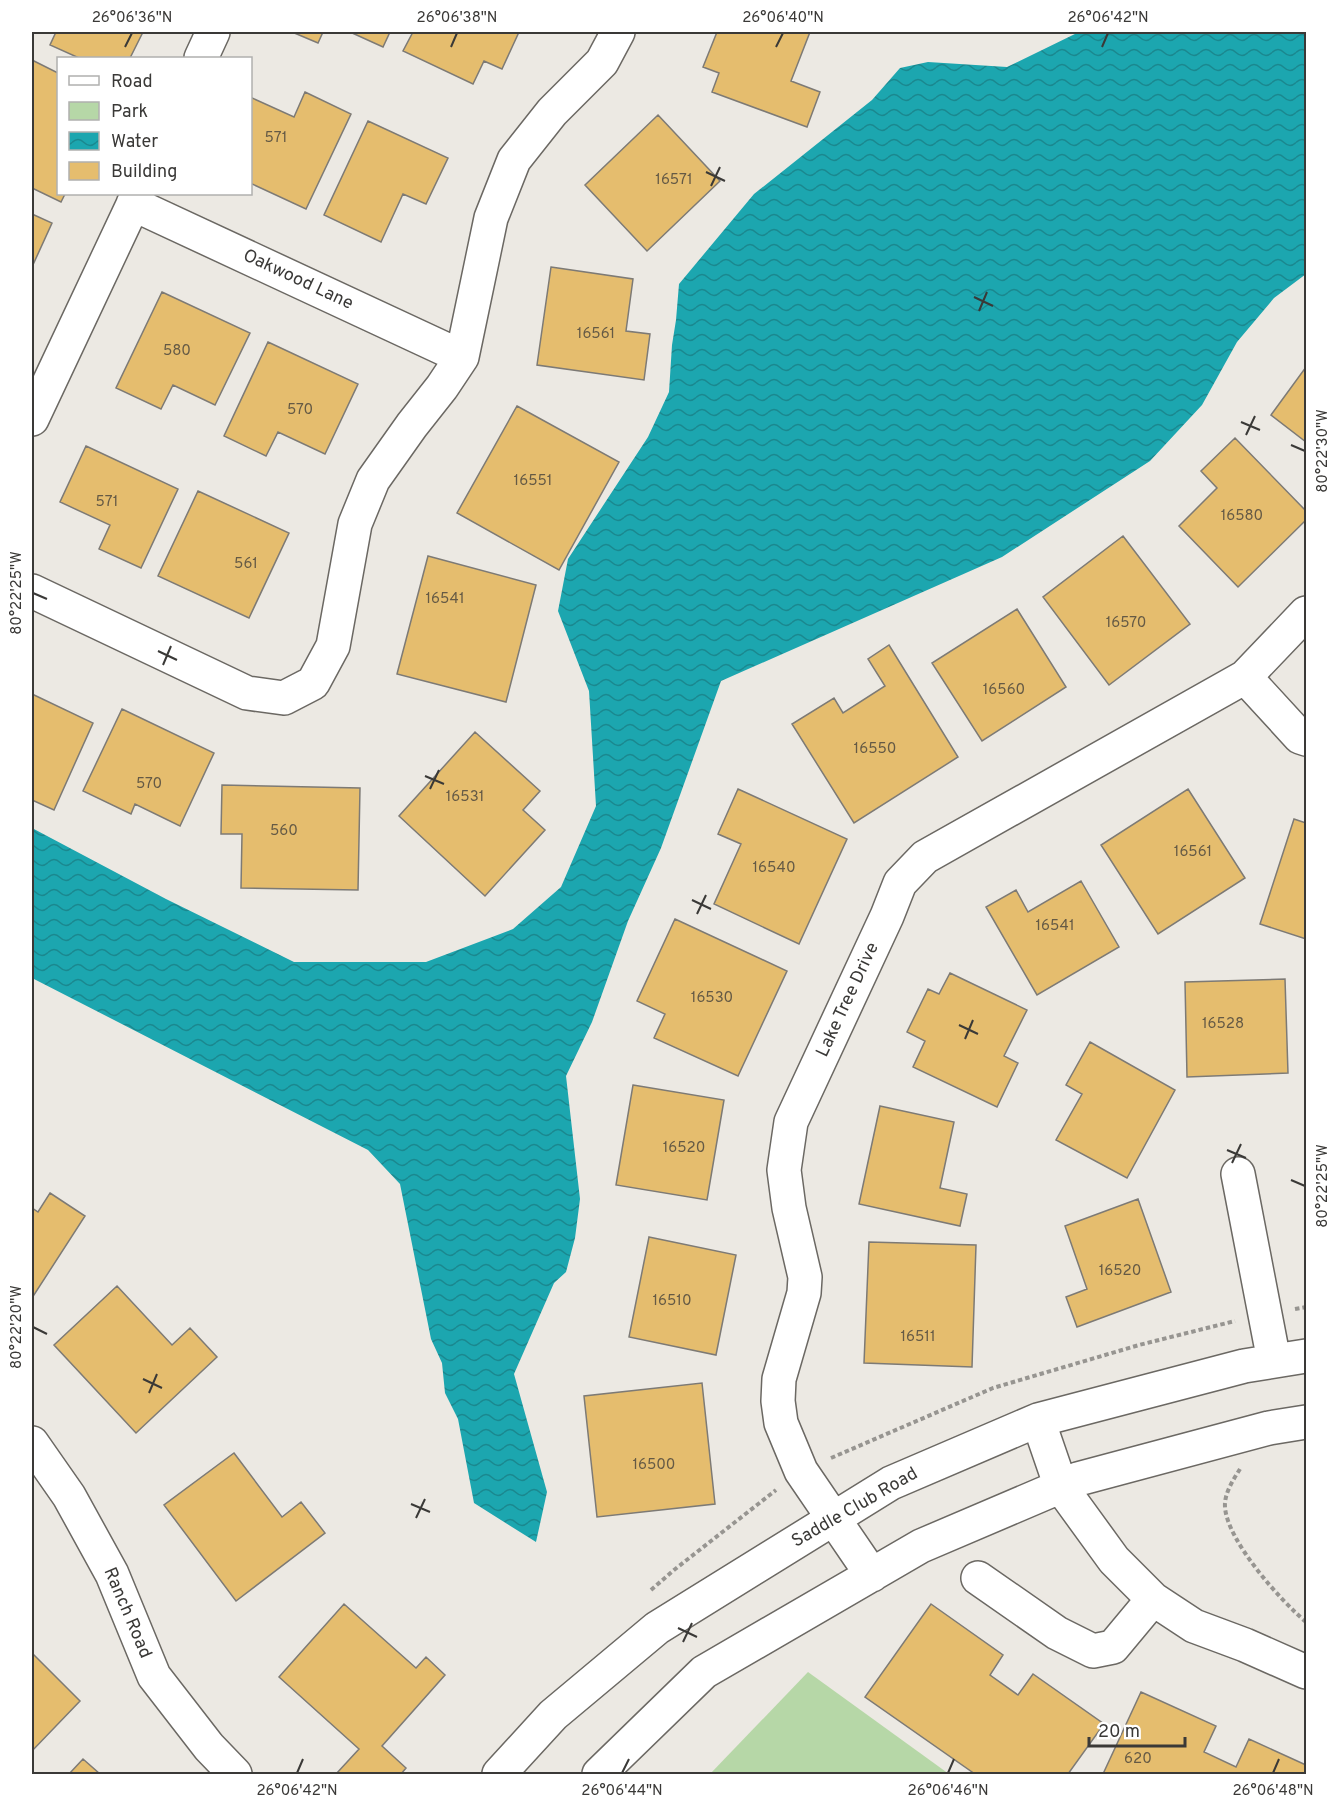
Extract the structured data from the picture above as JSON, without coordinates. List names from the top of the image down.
{
  "streets": {
    "street": [
      "Oakwood Lane",
      "Lake Tree Drive",
      "Saddle Club Road",
      "Ranch Road"
    ]
  },
  "crossings": [
    ["Lake Tree Drive", "Saddle Club Road"]
  ],
  "house_numbers": [
    "571",
    "16571",
    "16561",
    "580",
    "570",
    "16551",
    "571",
    "16580",
    "561",
    "16541",
    "16570",
    "16560",
    "16550",
    "570",
    "16531",
    "560",
    "16561",
    "16540",
    "16541",
    "16530",
    "16528",
    "16520",
    "16520",
    "16510",
    "16511",
    "16500",
    "620"
  ],
  "legend": [
    "Road",
    "Park",
    "Water",
    "Building"
  ],
  "scale_bar": "20 m",
  "coordinates": [
    "26°06'36\"N",
    "26°06'38\"N",
    "26°06'40\"N",
    "26°06'42\"N",
    "80°22'30\"W",
    "80°22'25\"W",
    "80°22'20\"W",
    "26°06'44\"N",
    "26°06'46\"N",
    "26°06'48\"N"
  ]
}
